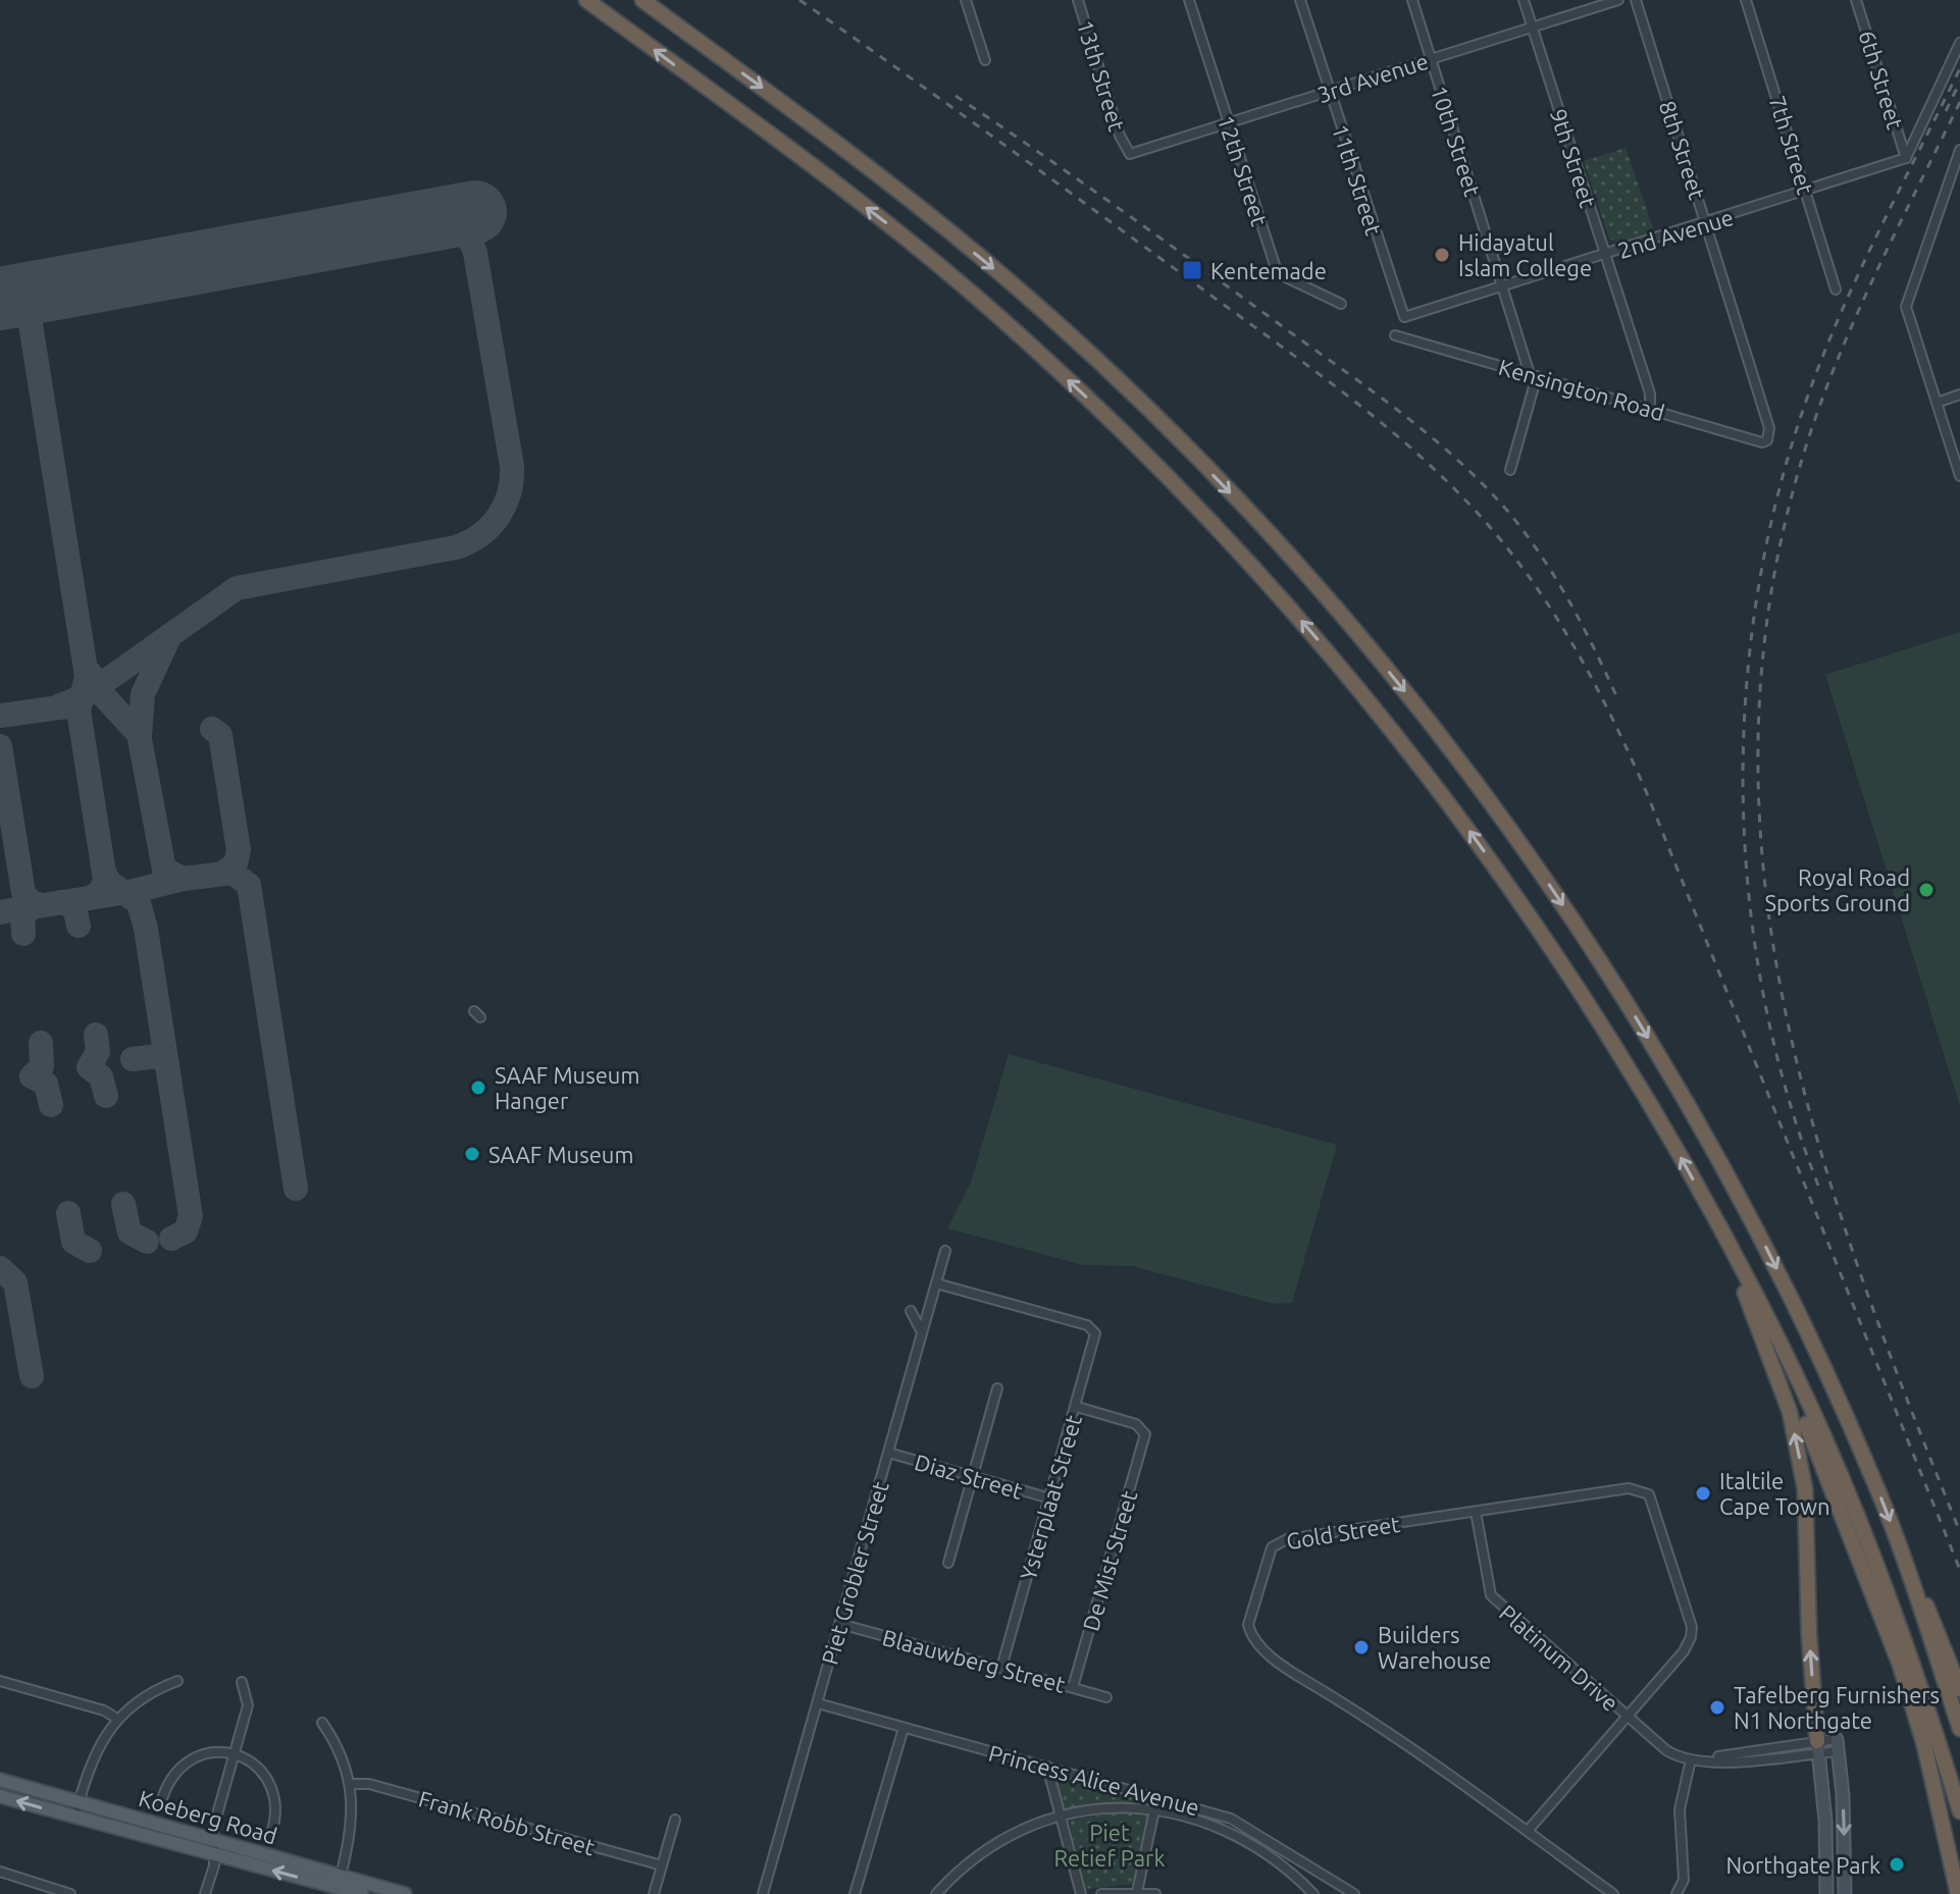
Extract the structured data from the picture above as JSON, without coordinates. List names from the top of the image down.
{
  "streets": {
    "main road": ["Koeberg Road"],
    "street": [
      "13th Street",
      "3rd Avenue",
      "6th Street",
      "10th Street",
      "7th Street",
      "8th Street",
      "9th Street",
      "12th Street",
      "11th Street",
      "2nd Avenue",
      "Kensington Road",
      "Diaz Street",
      "Ysterplaat Street",
      "Gold Street",
      "De Mist Street",
      "Piet Grobler Street",
      "Platinum Drive",
      "Blaauwberg Street",
      "Princess Alice Avenue",
      "Frank Robb Street"
    ]
  },
  "crossings": [
    ["13th Street", "3rd Avenue"],
    ["3rd Avenue", "10th Street"],
    ["3rd Avenue", "9th Street"],
    ["3rd Avenue", "12th Street"],
    ["3rd Avenue", "11th Street"],
    ["6th Street", "2nd Avenue"],
    ["10th Street", "2nd Avenue"],
    ["10th Street", "Kensington Road"],
    ["7th Street", "2nd Avenue"],
    ["8th Street", "2nd Avenue"],
    ["8th Street", "Kensington Road"],
    ["9th Street", "2nd Avenue"],
    ["9th Street", "Kensington Road"],
    ["11th Street", "2nd Avenue"],
    ["Diaz Street", "Ysterplaat Street"],
    ["Diaz Street", "Piet Grobler Street"],
    ["Ysterplaat Street", "De Mist Street"],
    ["Ysterplaat Street", "Piet Grobler Street"],
    ["Ysterplaat Street", "Blaauwberg Street"],
    ["Gold Street", "Platinum Drive"],
    ["De Mist Street", "Blaauwberg Street"],
    ["Piet Grobler Street", "Blaauwberg Street"],
    ["Piet Grobler Street", "Princess Alice Avenue"]
  ],
  "parks": ["Piet Retief Park"],
  "places": {
    "other": [
      "Hidayatul Islam College",
      "Royal Road Sports Ground",
      "SAAF Museum Hanger",
      "SAAF Museum",
      "Italtile Cape Town",
      "Builders Warehouse",
      "Tafelberg Furnishers N1 Northgate",
      "Northgate Park"
    ],
    "transit": ["Kentemade"]
  }
}
